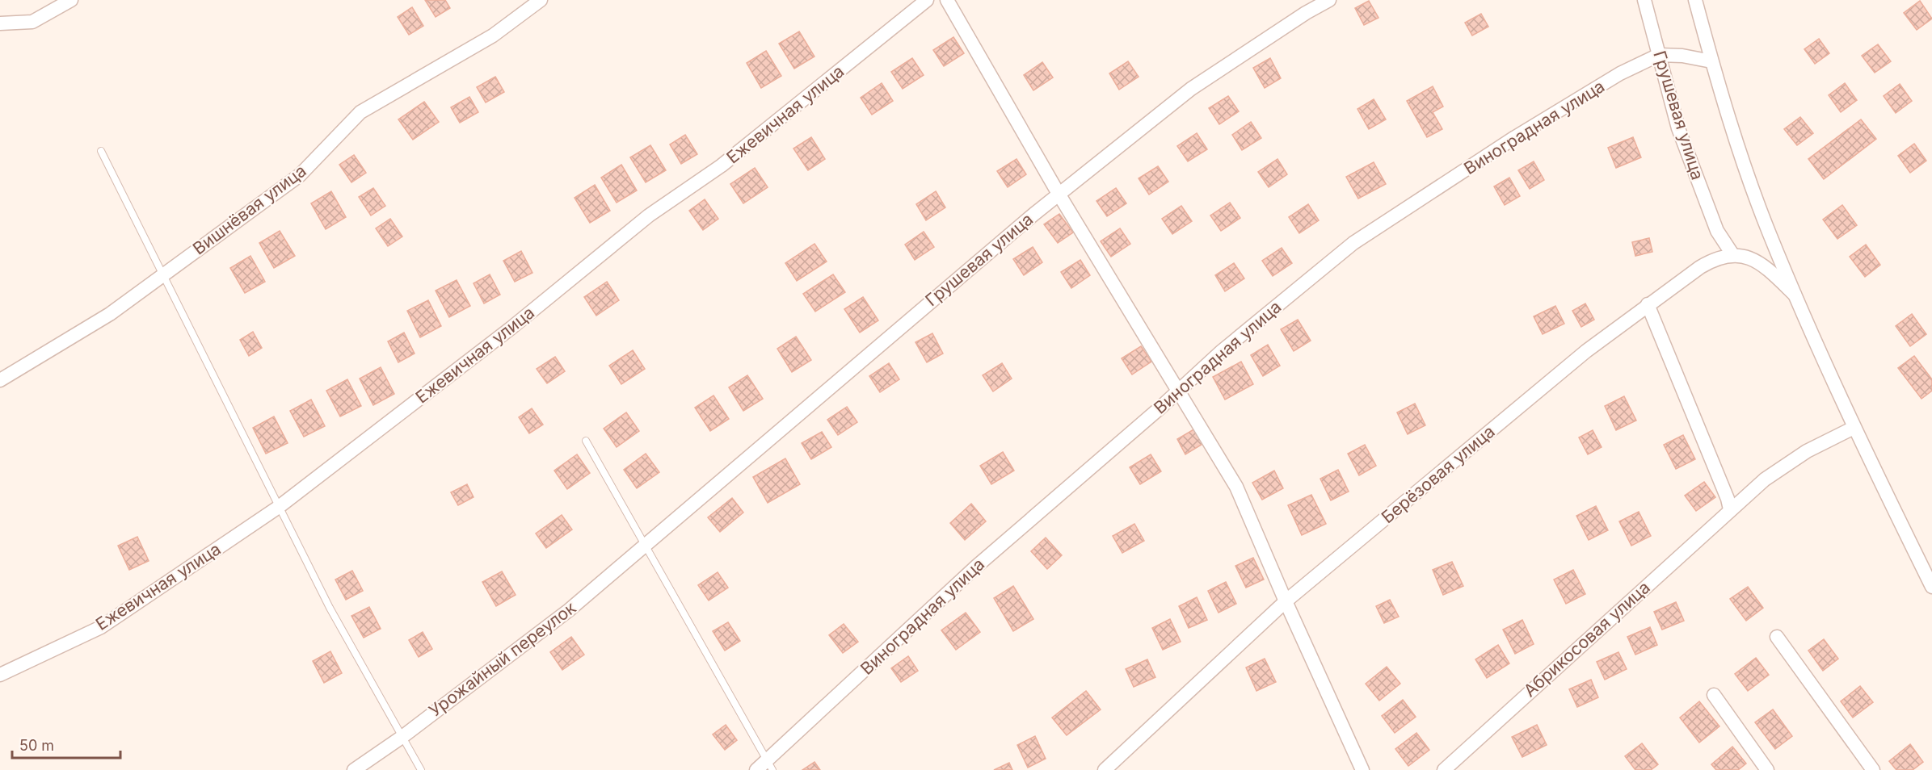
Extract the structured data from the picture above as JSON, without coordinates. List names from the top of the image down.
{
  "streets": {
    "street": [
      "Ежевичная улица",
      "Грушевая улица",
      "Виноградная улица",
      "Вишнёвая улица",
      "Берёзовая улица",
      "Абрикосовая улица",
      "Урожайный переулок"
    ]
  },
  "crossings": [
    ["Грушевая улица", "Виноградная улица"],
    ["Грушевая улица", "Берёзовая улица"],
    ["Грушевая улица", "Урожайный переулок"]
  ],
  "scale_bar": "50 m"
}
